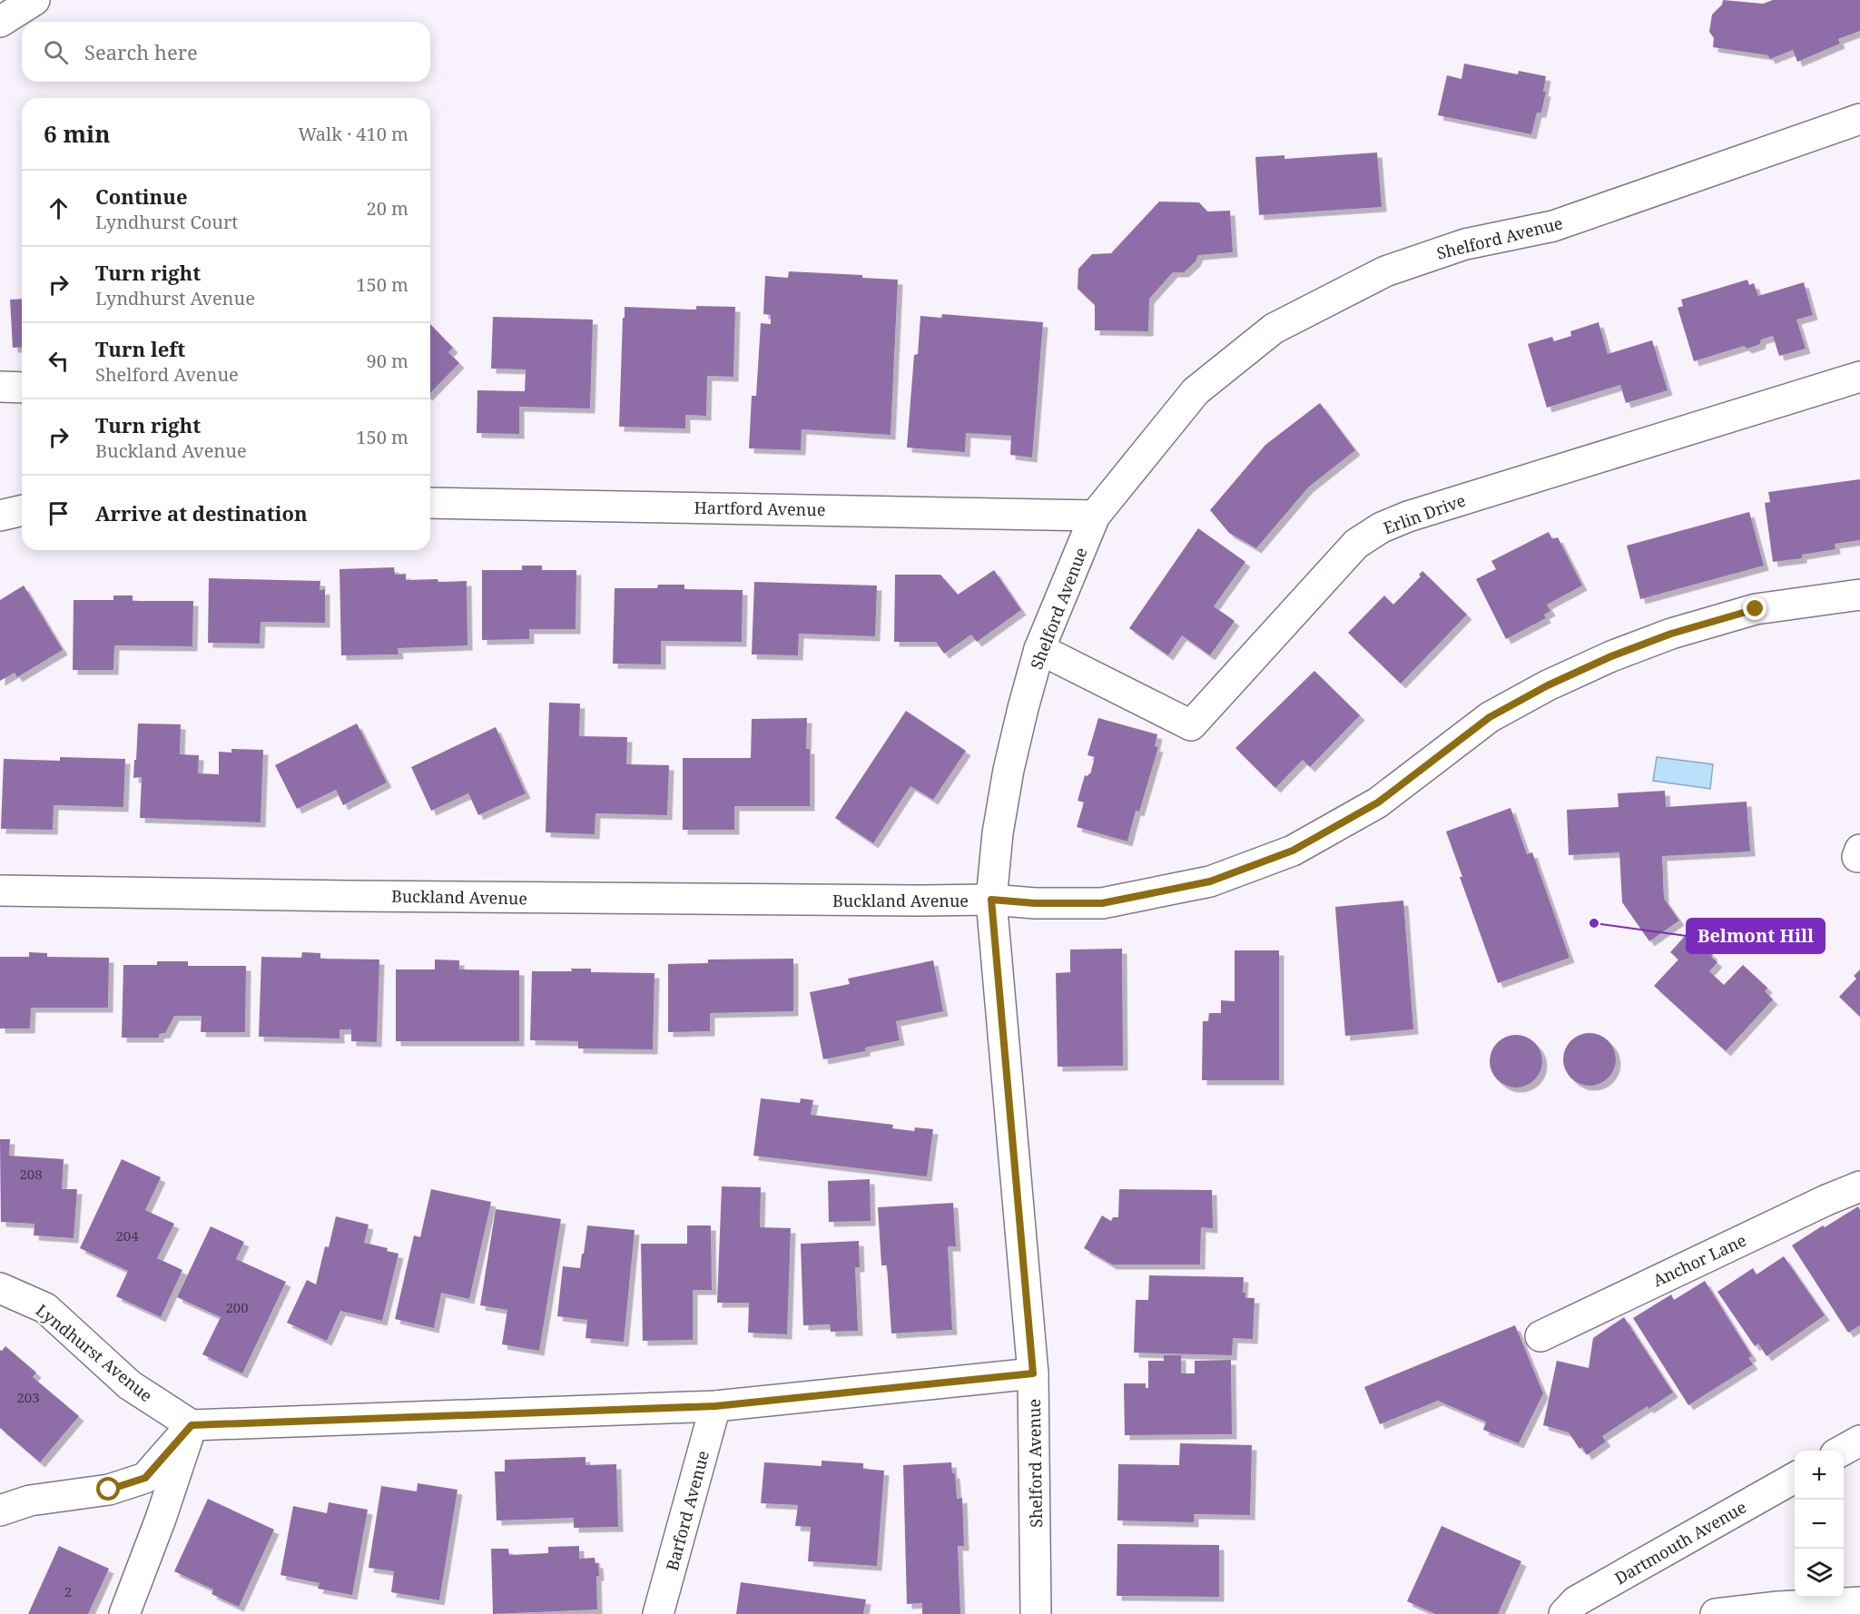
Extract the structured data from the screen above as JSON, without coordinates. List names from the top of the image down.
{
  "streets": {
    "street": [
      "Shelford Avenue",
      "Hartford Avenue",
      "Erlin Drive",
      "Buckland Avenue",
      "Anchor Lane",
      "Lyndhurst Avenue",
      "Barford Avenue",
      "Dartmouth Avenue"
    ]
  },
  "crossings": [
    ["Shelford Avenue", "Hartford Avenue"],
    ["Shelford Avenue", "Erlin Drive"],
    ["Shelford Avenue", "Buckland Avenue"]
  ],
  "places": ["Belmont Hill"],
  "house_numbers": [
    "208",
    "204",
    "200",
    "203",
    "2"
  ],
  "page": {
    "search": "Search here",
    "heading": ["6 min", "Walk · 410 m"],
    "list": [
      ["Continue", "Lyndhurst Court", "20 m"],
      ["Turn right", "Lyndhurst Avenue", "150 m"],
      ["Turn left", "Shelford Avenue", "90 m"],
      ["Turn right", "Buckland Avenue", "150 m"],
      "Arrive at destination"
    ],
    "map_buttons": ["+", "−"]
  }
}
